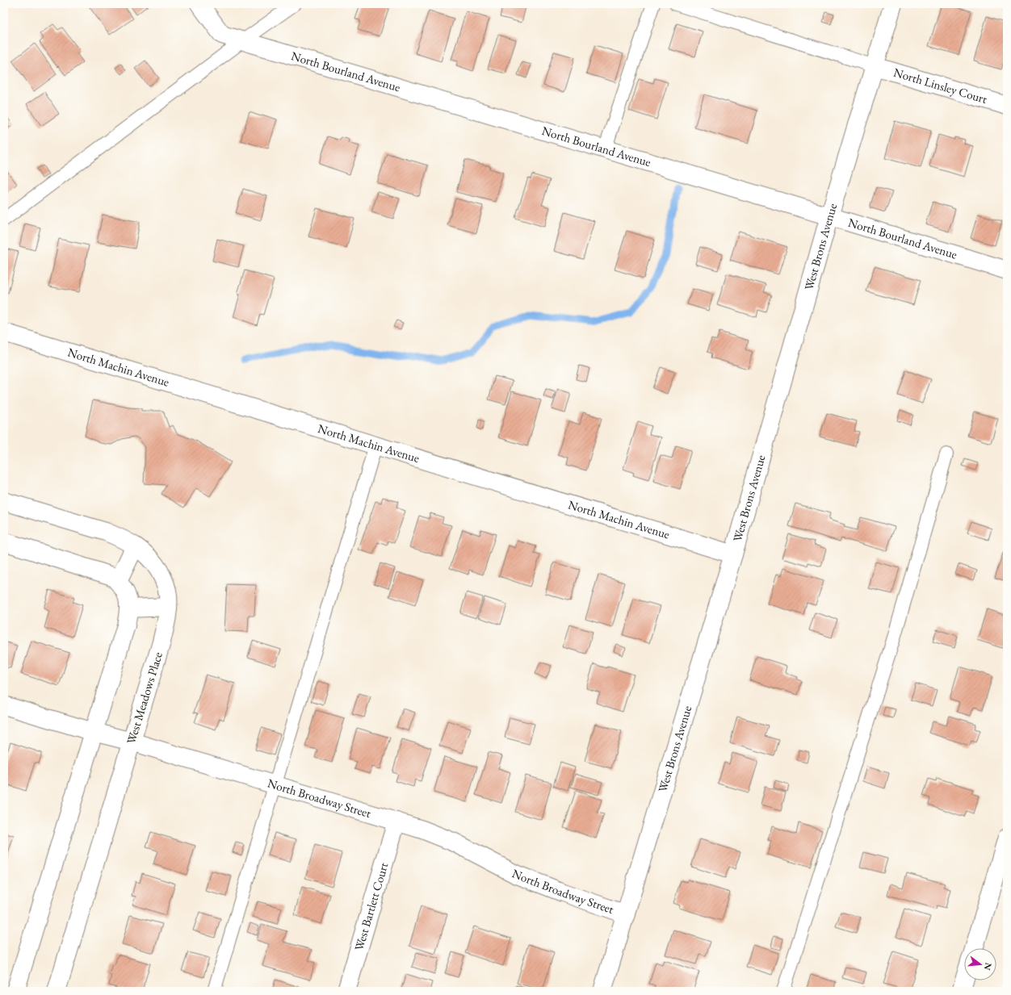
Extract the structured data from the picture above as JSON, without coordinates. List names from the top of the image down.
{
  "streets": {
    "street": [
      "North Bourland Avenue",
      "North Linsley Court",
      "West Brons Avenue",
      "North Machin Avenue",
      "West Meadows Place",
      "North Broadway Street",
      "West Bartlett Court"
    ]
  },
  "crossings": [
    ["North Bourland Avenue", "West Brons Avenue"],
    ["North Linsley Court", "West Brons Avenue"],
    ["West Brons Avenue", "North Machin Avenue"],
    ["West Brons Avenue", "North Broadway Street"],
    ["West Meadows Place", "North Broadway Street"],
    ["North Broadway Street", "West Bartlett Court"]
  ],
  "north": "right"
}
